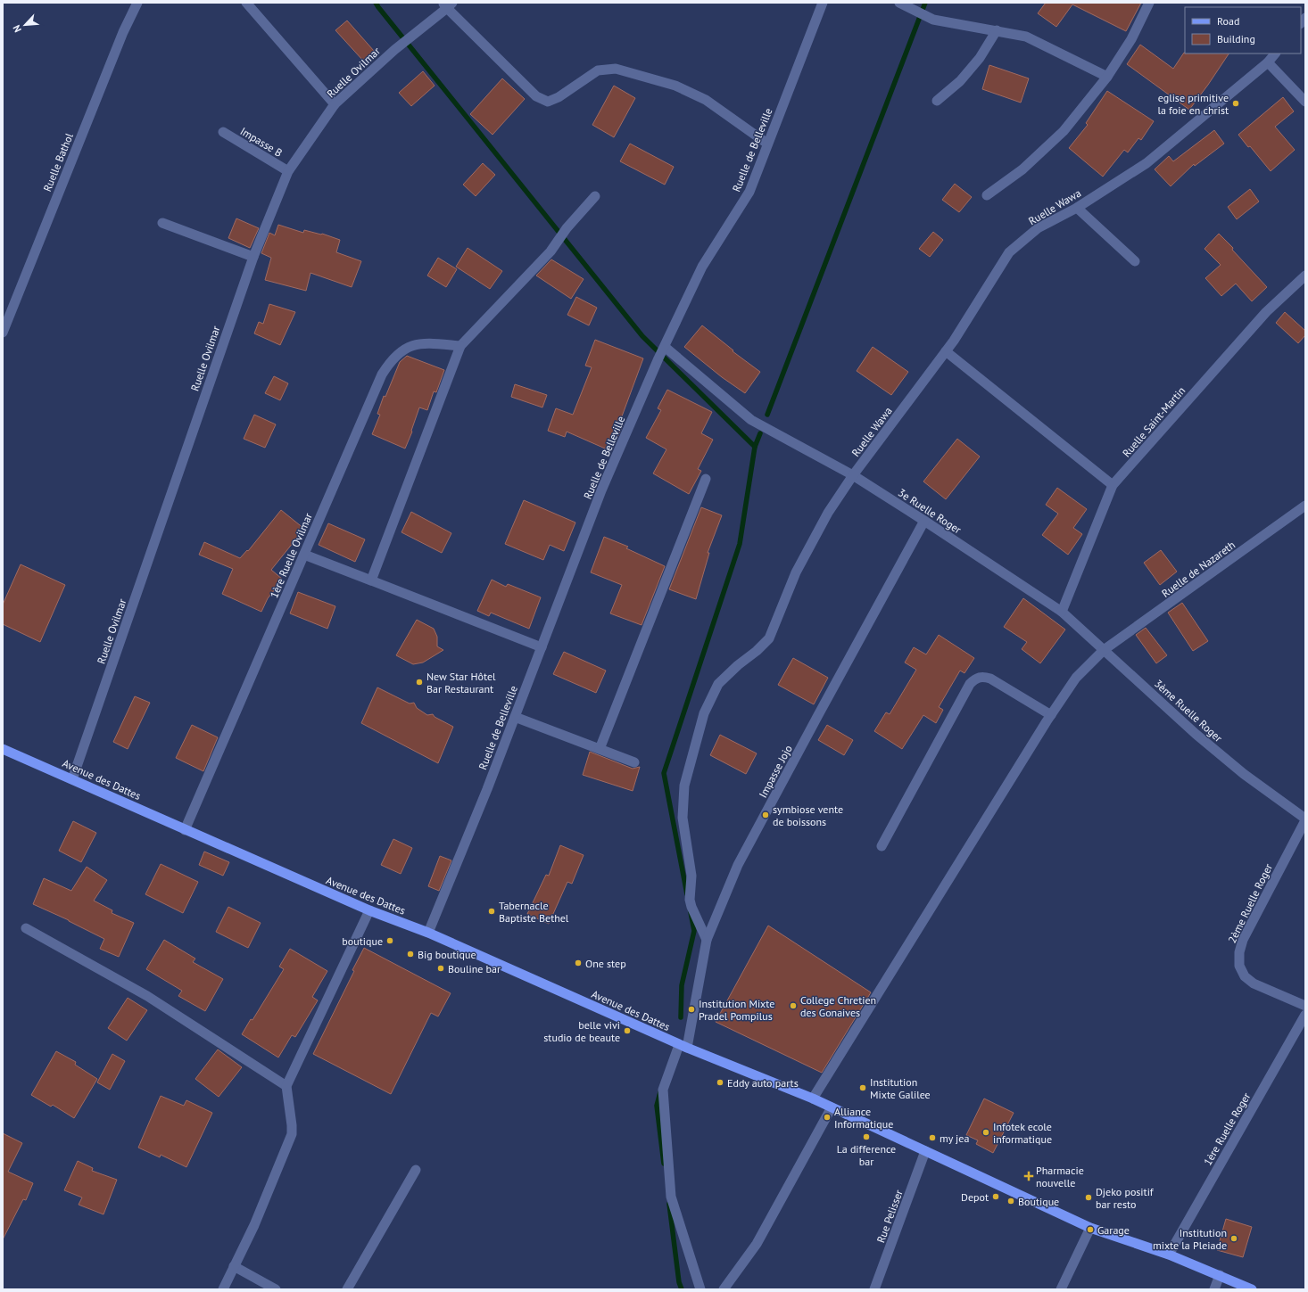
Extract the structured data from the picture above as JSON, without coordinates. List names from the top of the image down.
{
  "streets": {
    "main road": ["Avenue des Dattes"],
    "street": [
      "Ruelle Ovilmar",
      "Impasse B",
      "Ruelle de Belleville",
      "Ruelle Bathol",
      "Ruelle Wawa",
      "Ruelle Saint-Martin",
      "3e Ruelle Roger",
      "1ère Ruelle Ovilmar",
      "Ruelle de Nazareth",
      "3ème Ruelle Roger",
      "Impasse Jojo",
      "2ème Ruelle Roger",
      "1ère Ruelle Roger",
      "Rue Pelisser"
    ]
  },
  "crossings": [
    ["Ruelle Ovilmar", "Impasse B"],
    ["Ruelle Ovilmar", "Avenue des Dattes"],
    ["Ruelle de Belleville", "3e Ruelle Roger"],
    ["Ruelle de Belleville", "Avenue des Dattes"],
    ["Ruelle Wawa", "3e Ruelle Roger"],
    ["Ruelle Wawa", "Impasse Jojo"],
    ["Ruelle Saint-Martin", "3e Ruelle Roger"],
    ["Ruelle Saint-Martin", "3ème Ruelle Roger"],
    ["3e Ruelle Roger", "3ème Ruelle Roger"],
    ["3e Ruelle Roger", "Impasse Jojo"],
    ["1ère Ruelle Ovilmar", "Avenue des Dattes"],
    ["Ruelle de Nazareth", "3ème Ruelle Roger"],
    ["Ruelle de Nazareth", "Avenue des Dattes"],
    ["3ème Ruelle Roger", "2ème Ruelle Roger"],
    ["Impasse Jojo", "Avenue des Dattes"],
    ["Avenue des Dattes", "1ère Ruelle Roger"],
    ["Avenue des Dattes", "Rue Pelisser"]
  ],
  "places": {
    "other": [
      "eglise primitive la foie en christ",
      "New Star Hôtel Bar Restaurant",
      "symbiose vente de boissons",
      "Tabernacle Baptiste Bethel",
      "boutique",
      "Big boutique",
      "One step",
      "Bouline bar",
      "College Chretien des Gonaives",
      "Institution Mixte Pradel Pompilus",
      "belle vivi studio de beaute",
      "Eddy auto parts",
      "Institution Mixte Galilee",
      "Alliance Informatique",
      "Infotek ecole informatique",
      "La difference bar",
      "my jea",
      "Depot",
      "Djeko positif bar resto",
      "Boutique",
      "Garage",
      "Institution mixte la Pleiade"
    ],
    "health": ["Pharmacie nouvelle"]
  },
  "legend": ["Road", "Building"],
  "north": "bottom left"
}
